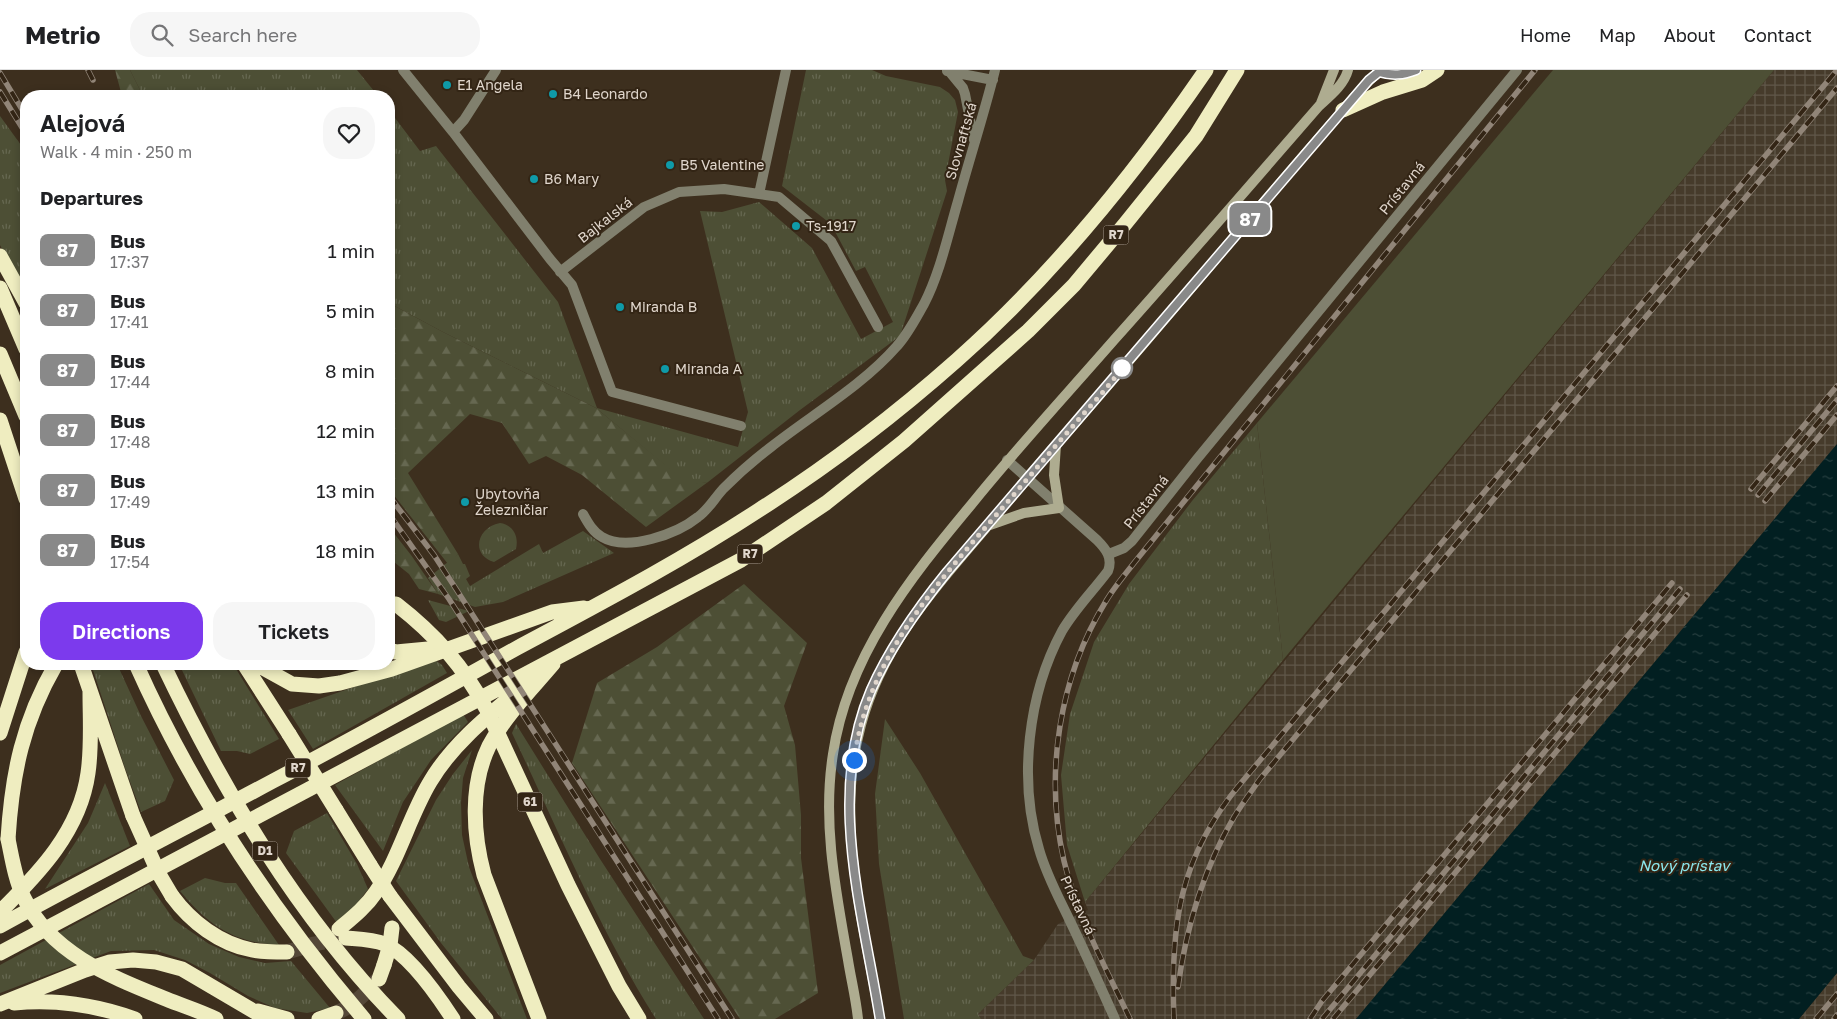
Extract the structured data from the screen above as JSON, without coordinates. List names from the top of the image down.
{
  "streets": {
    "highway": ["R7", "61", "D1"],
    "street": ["Slovnaftská", "Prístavná", "Bajkalská"]
  },
  "water": ["Nový prístav"],
  "places": [
    "E1 Angela",
    "B4 Leonardo",
    "B5 Valentine",
    "B6 Mary",
    "Ts-1917",
    "Miranda B",
    "Miranda A",
    "Ubytovňa Železničiar"
  ],
  "lines": ["bus line 87"],
  "page": {
    "header": "Metrio",
    "search": "Search here",
    "nav": [
      "Home",
      "Map",
      "About",
      "Contact"
    ],
    "on_map": "87",
    "heading": [
      ["Alejová", "Walk · 4 min · 250 m"],
      "Departures"
    ],
    "list": [
      {
        "mark": "87",
        "name": "Bus",
        "note": "17:37",
        "value": "1 min"
      },
      {
        "mark": "87",
        "name": "Bus",
        "note": "17:41",
        "value": "5 min"
      },
      {
        "mark": "87",
        "name": "Bus",
        "note": "17:44",
        "value": "8 min"
      },
      {
        "mark": "87",
        "name": "Bus",
        "note": "17:48",
        "value": "12 min"
      },
      {
        "mark": "87",
        "name": "Bus",
        "note": "17:49",
        "value": "13 min"
      },
      {
        "mark": "87",
        "name": "Bus",
        "note": "17:54",
        "value": "18 min"
      }
    ],
    "buttons": ["Directions", "Tickets"]
  }
}
